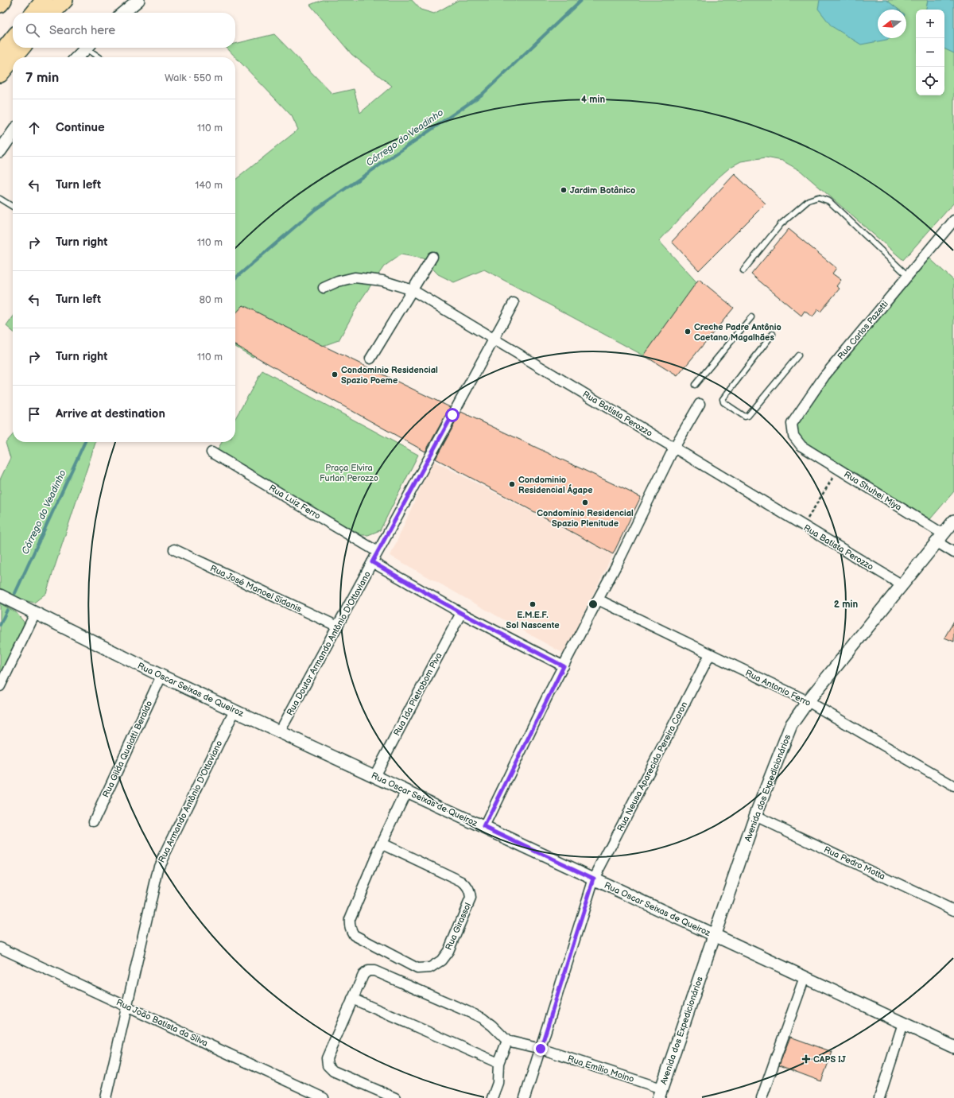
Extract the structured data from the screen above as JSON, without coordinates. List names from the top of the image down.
{
  "streets": {
    "street": [
      "Rua Carlos Pazetti",
      "Rua Batista Perozzo",
      "Rua Shuhei Miya",
      "Rua Luiz Ferro",
      "Rua José Manoel Sidanis",
      "Rua Doutor Armando Antônio D'Ottaviano",
      "Rua Antonio Ferro",
      "Rua Oscar Seixas de Queiroz",
      "Rua Ida Pietrobom Piva",
      "Rua Gilda Quaiatti Beraldo",
      "Rua Neusa Aparecida Pereira Caron",
      "Avenida dos Expedicionários",
      "Rua Armando Antônio D'Ottaviano",
      "Rua Pedro Motta",
      "Rua Girassol",
      "Rua João Batista da Silva",
      "Rua Emílio Moino"
    ]
  },
  "crossings": [
    ["Rua Carlos Pazetti", "Rua Shuhei Miya"],
    ["Rua Batista Perozzo", "Rua Doutor Armando Antônio D'Ottaviano"],
    ["Rua Batista Perozzo", "Avenida dos Expedicionários"],
    ["Rua Shuhei Miya", "Avenida dos Expedicionários"],
    ["Rua Luiz Ferro", "Rua Doutor Armando Antônio D'Ottaviano"],
    ["Rua José Manoel Sidanis", "Rua Doutor Armando Antônio D'Ottaviano"],
    ["Rua Doutor Armando Antônio D'Ottaviano", "Rua Oscar Seixas de Queiroz"],
    ["Rua Antonio Ferro", "Rua Neusa Aparecida Pereira Caron"],
    ["Rua Antonio Ferro", "Avenida dos Expedicionários"],
    ["Rua Oscar Seixas de Queiroz", "Rua Ida Pietrobom Piva"],
    ["Rua Oscar Seixas de Queiroz", "Rua Gilda Quaiatti Beraldo"],
    ["Rua Oscar Seixas de Queiroz", "Rua Neusa Aparecida Pereira Caron"],
    ["Rua Oscar Seixas de Queiroz", "Avenida dos Expedicionários"],
    ["Rua Oscar Seixas de Queiroz", "Rua Armando Antônio D'Ottaviano"],
    ["Rua Oscar Seixas de Queiroz", "Rua Girassol"],
    ["Rua Neusa Aparecida Pereira Caron", "Rua Emílio Moino"],
    ["Avenida dos Expedicionários", "Rua Pedro Motta"],
    ["Avenida dos Expedicionários", "Rua Emílio Moino"],
    ["Rua Armando Antônio D'Ottaviano", "Rua João Batista da Silva"]
  ],
  "water": ["Córrego do Veadinho"],
  "parks": ["Praça Elvira Furlan Perozzo"],
  "places": {
    "other": [
      "Jardim Botânico",
      "Creche Padre Antônio Caetano Magalhães",
      "Condominio Residencial Spazio Poeme",
      "Condominio Residencial Ágape",
      "Condomínio Residencial Spazio Plenitude",
      "E.M.E.F. Sol Nascente"
    ],
    "health": ["CAPS IJ"]
  },
  "north": "left",
  "page": {
    "map_buttons": ["+", "−"],
    "search": "Search here",
    "heading": ["7 min", "Walk · 550 m"],
    "list": [
      ["Continue", "110 m"],
      ["Turn left", "140 m"],
      ["Turn right", "110 m"],
      ["Turn left", "80 m"],
      ["Turn right", "110 m"],
      "Arrive at destination"
    ]
  },
  "rings": ["4 min", "2 min"]
}
